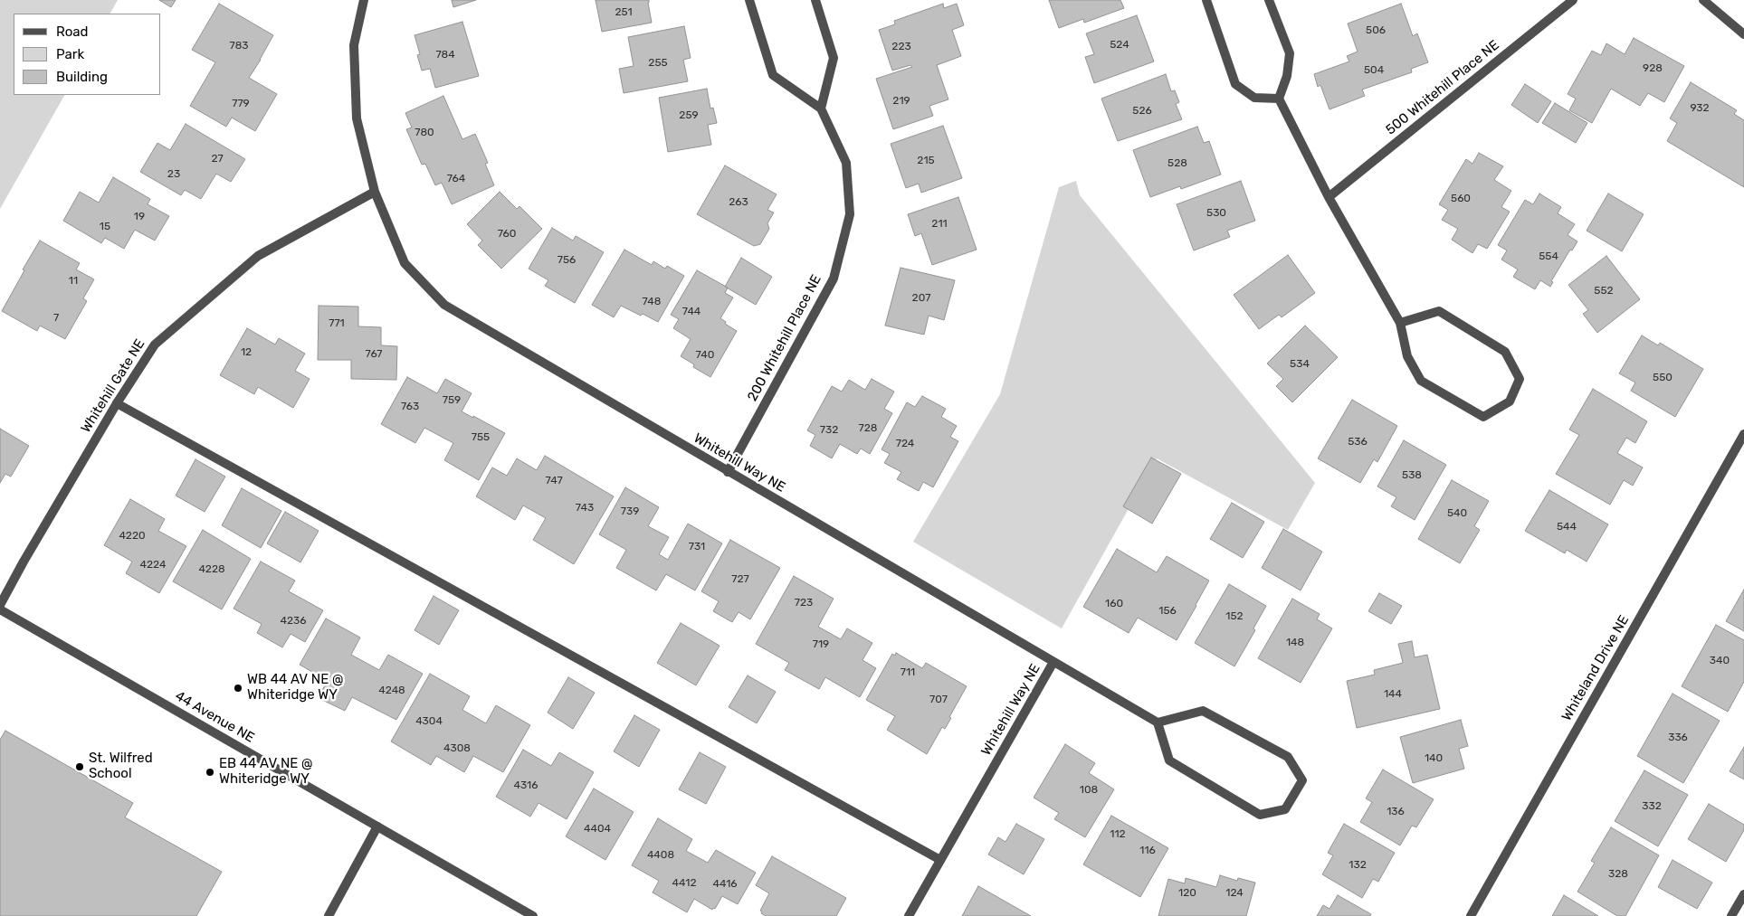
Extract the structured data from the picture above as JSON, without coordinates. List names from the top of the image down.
{
  "streets": {
    "street": [
      "500 Whitehill Place NE",
      "200 Whitehill Place NE",
      "Whitehill Gate NE",
      "Whitehill Way NE",
      "Whiteland Drive NE",
      "44 Avenue NE"
    ]
  },
  "crossings": [
    ["200 Whitehill Place NE", "Whitehill Way NE"],
    ["Whitehill Gate NE", "Whitehill Way NE"]
  ],
  "places": ["WB 44 AV NE @ Whiteridge WY", "St. Wilfred School", "EB 44 AV NE @ Whiteridge WY"],
  "house_numbers": [
    "251",
    "506",
    "524",
    "783",
    "223",
    "784",
    "255",
    "928",
    "504",
    "219",
    "779",
    "932",
    "526",
    "259",
    "780",
    "27",
    "215",
    "528",
    "23",
    "764",
    "560",
    "263",
    "530",
    "19",
    "211",
    "15",
    "760",
    "554",
    "756",
    "11",
    "552",
    "207",
    "748",
    "744",
    "7",
    "771",
    "12",
    "767",
    "740",
    "534",
    "550",
    "759",
    "763",
    "728",
    "732",
    "755",
    "536",
    "724",
    "538",
    "747",
    "743",
    "739",
    "540",
    "544",
    "4220",
    "731",
    "4224",
    "4228",
    "727",
    "723",
    "160",
    "156",
    "152",
    "4236",
    "148",
    "719",
    "340",
    "711",
    "4248",
    "144",
    "707",
    "4304",
    "336",
    "4308",
    "140",
    "4316",
    "108",
    "332",
    "136",
    "4404",
    "112",
    "116",
    "4408",
    "132",
    "328",
    "4412",
    "4416",
    "120",
    "124"
  ],
  "legend": ["Road", "Park", "Building"]
}
